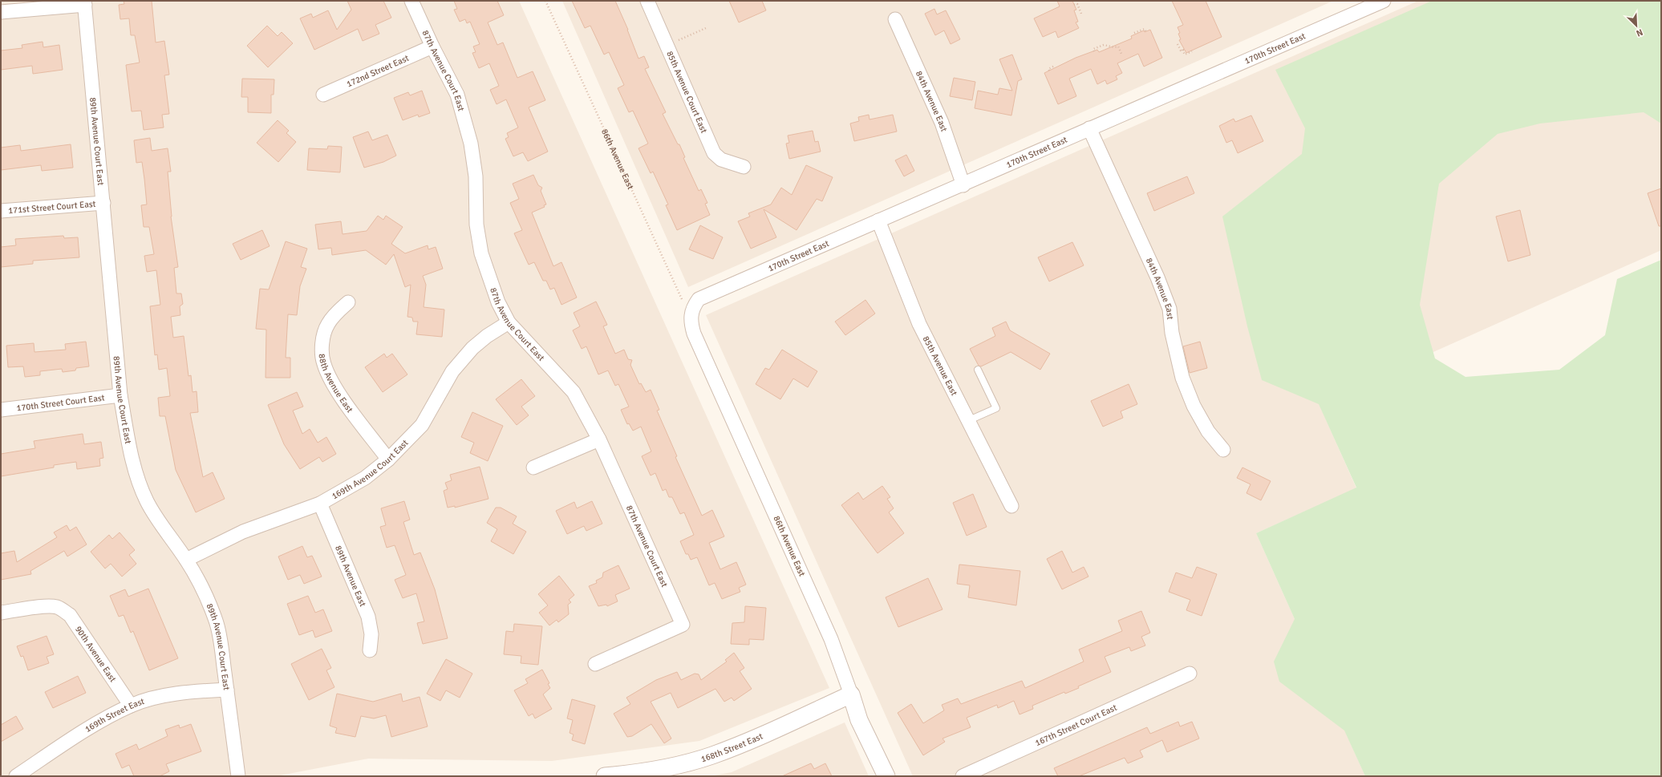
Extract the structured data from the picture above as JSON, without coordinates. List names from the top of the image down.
{
  "streets": {
    "street": [
      "170th Street East",
      "172nd Street East",
      "87th Avenue Court East",
      "85th Avenue Court East",
      "84th Avenue East",
      "89th Avenue Court East",
      "86th Avenue East",
      "171st Street Court East",
      "85th Avenue East",
      "88th Avenue East",
      "170th Street Court East",
      "169th Avenue Court East",
      "89th Avenue East",
      "90th Avenue East",
      "169th Street East",
      "167th Street Court East",
      "168th Street East"
    ]
  },
  "crossings": [
    ["170th Street East", "84th Avenue East"],
    ["170th Street East", "86th Avenue East"],
    ["170th Street East", "85th Avenue East"],
    ["172nd Street East", "87th Avenue Court East"],
    ["87th Avenue Court East", "169th Avenue Court East"],
    ["89th Avenue Court East", "171st Street Court East"],
    ["89th Avenue Court East", "170th Street Court East"],
    ["89th Avenue Court East", "169th Avenue Court East"],
    ["89th Avenue Court East", "169th Street East"],
    ["86th Avenue East", "168th Street East"],
    ["88th Avenue East", "169th Avenue Court East"],
    ["169th Avenue Court East", "89th Avenue East"],
    ["90th Avenue East", "169th Street East"]
  ],
  "north": "bottom right"
}
